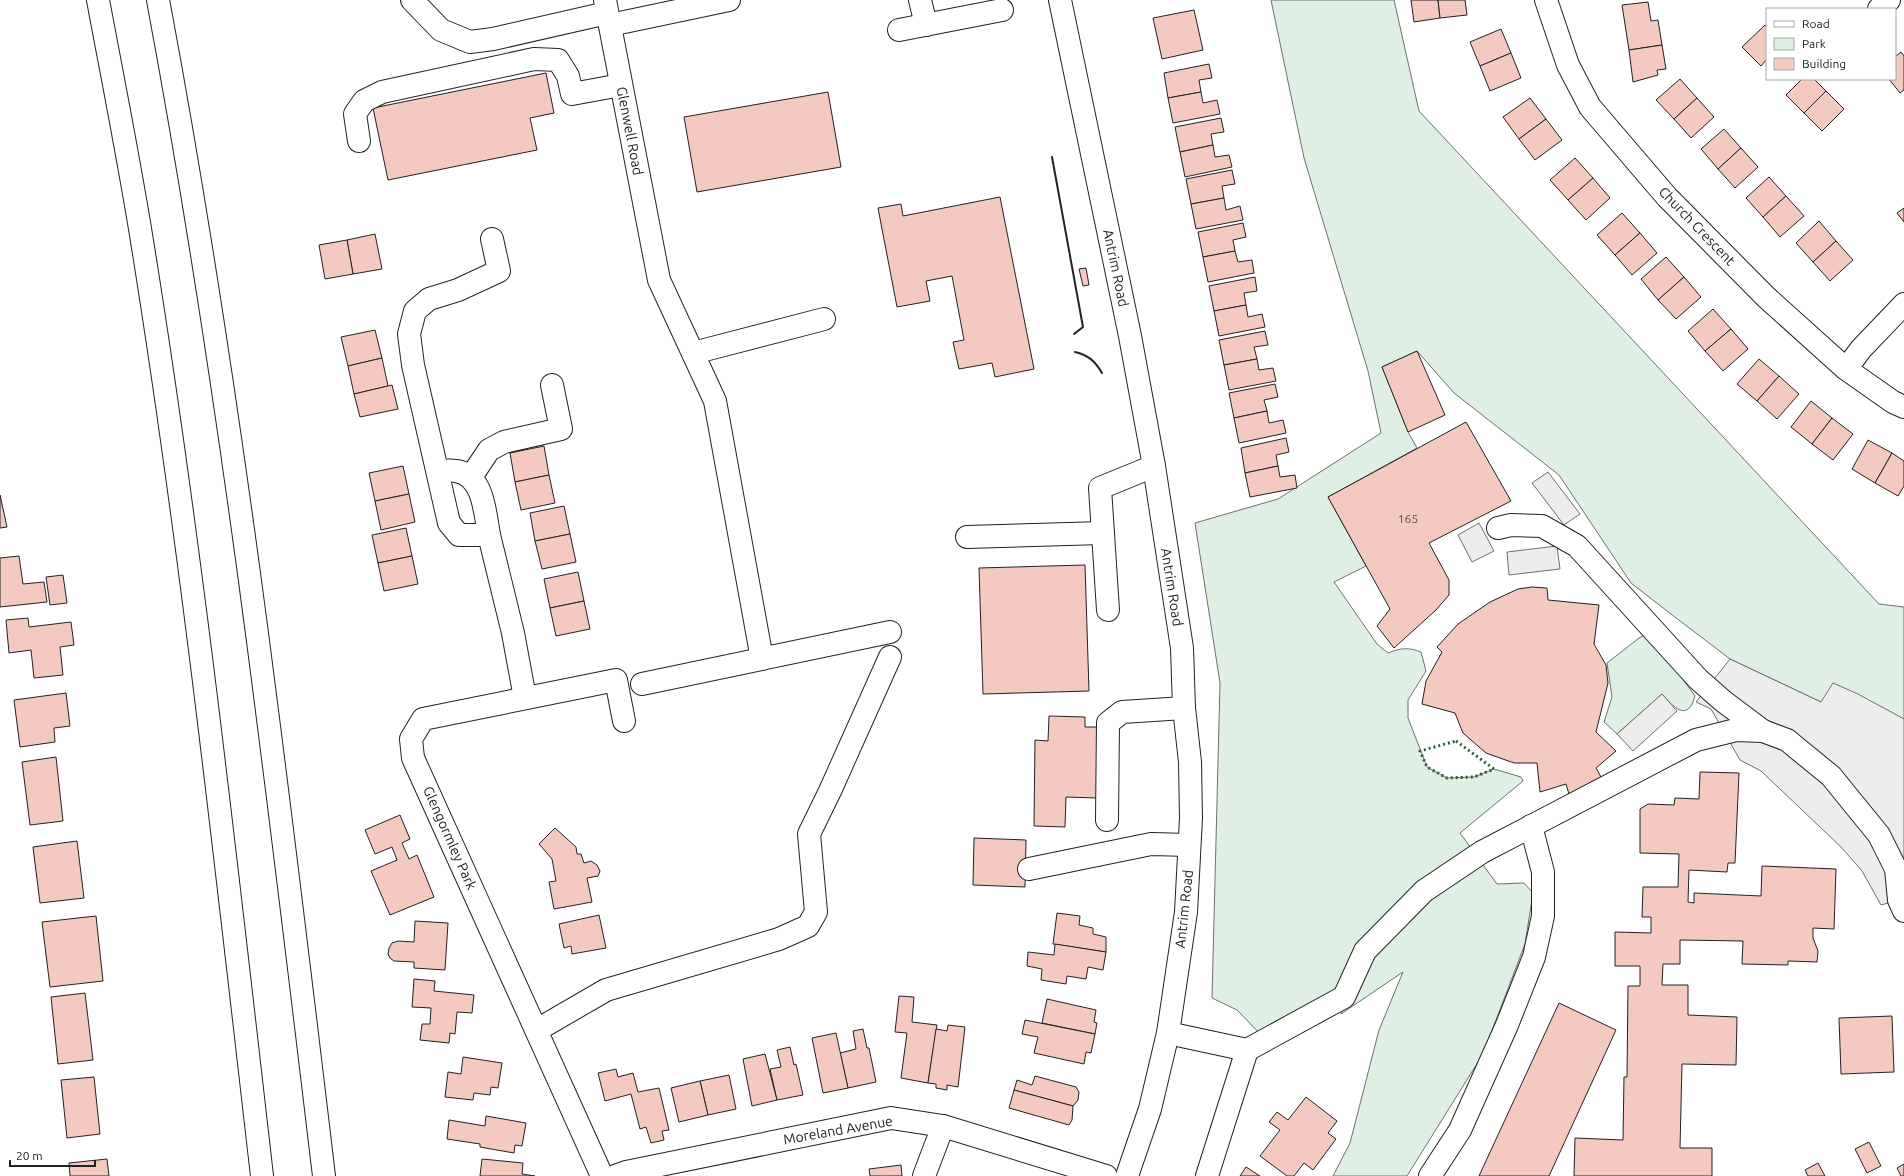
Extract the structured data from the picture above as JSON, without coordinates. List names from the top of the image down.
{
  "streets": {
    "main road": [
      "Glenwell Road",
      "Church Crescent",
      "Antrim Road",
      "Glengormley Park",
      "Moreland Avenue"
    ]
  },
  "house_numbers": ["165"],
  "legend": ["Road", "Park", "Building"],
  "scale_bar": "20 m"
}
